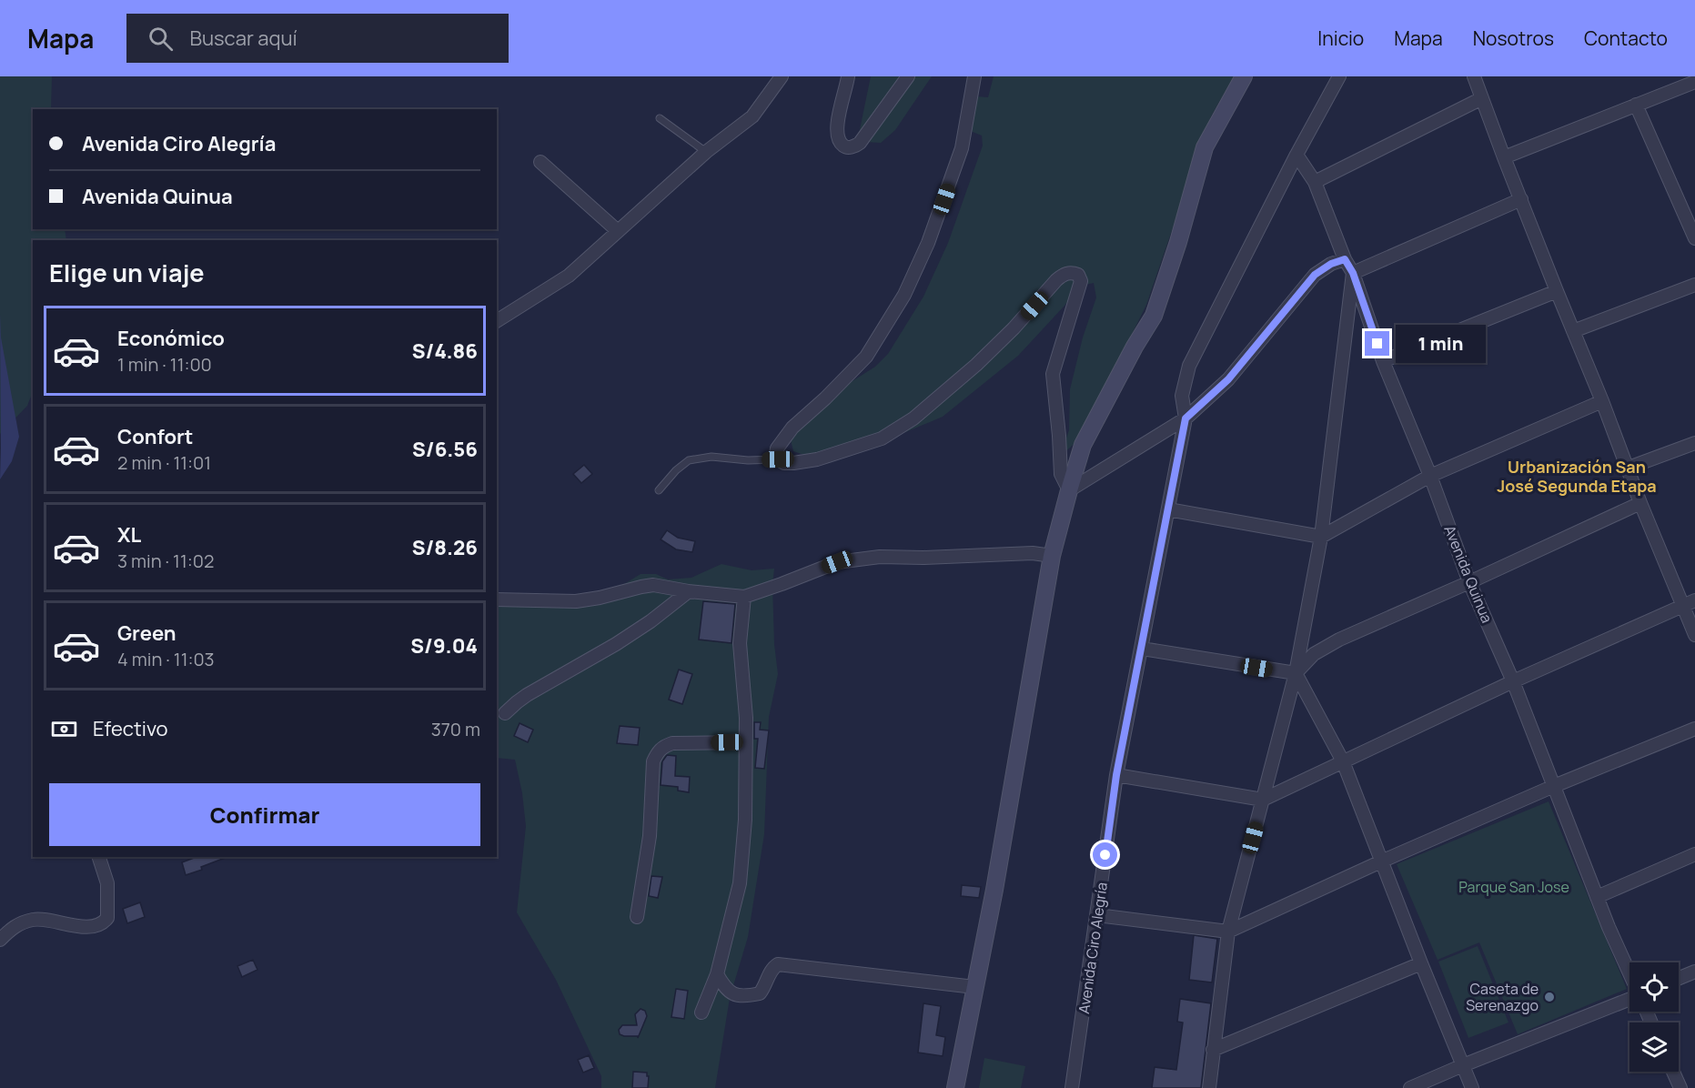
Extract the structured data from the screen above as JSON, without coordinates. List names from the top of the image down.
{
  "streets": {
    "street": ["Avenida Quinua", "Avenida Ciro Alegría"]
  },
  "crossings": [
    ["Avenida Quinua", "Avenida Ciro Alegría"]
  ],
  "districts": ["Urbanización San José Segunda Etapa"],
  "parks": ["Parque San Jose"],
  "places": ["Caseta de Serenazgo"],
  "page": {
    "header": "Mapa",
    "search": "Buscar aquí",
    "nav": [
      "Inicio",
      "Mapa",
      "Nosotros",
      "Contacto"
    ],
    "banner": ["Avenida Ciro Alegría", "Avenida Quinua"],
    "heading": "Elige un viaje",
    "list": [
      {
        "name": "Económico",
        "note": "1 min · 11:00",
        "value": "S/4.86"
      },
      {
        "name": "Confort",
        "note": "2 min · 11:01",
        "value": "S/6.56"
      },
      {
        "name": "XL",
        "note": "3 min · 11:02",
        "value": "S/8.26"
      },
      {
        "name": "Green",
        "note": "4 min · 11:03",
        "value": "S/9.04"
      }
    ],
    "bubble": "1 min",
    "pay": ["Efectivo", "370 m"],
    "buttons": "Confirmar"
  }
}
